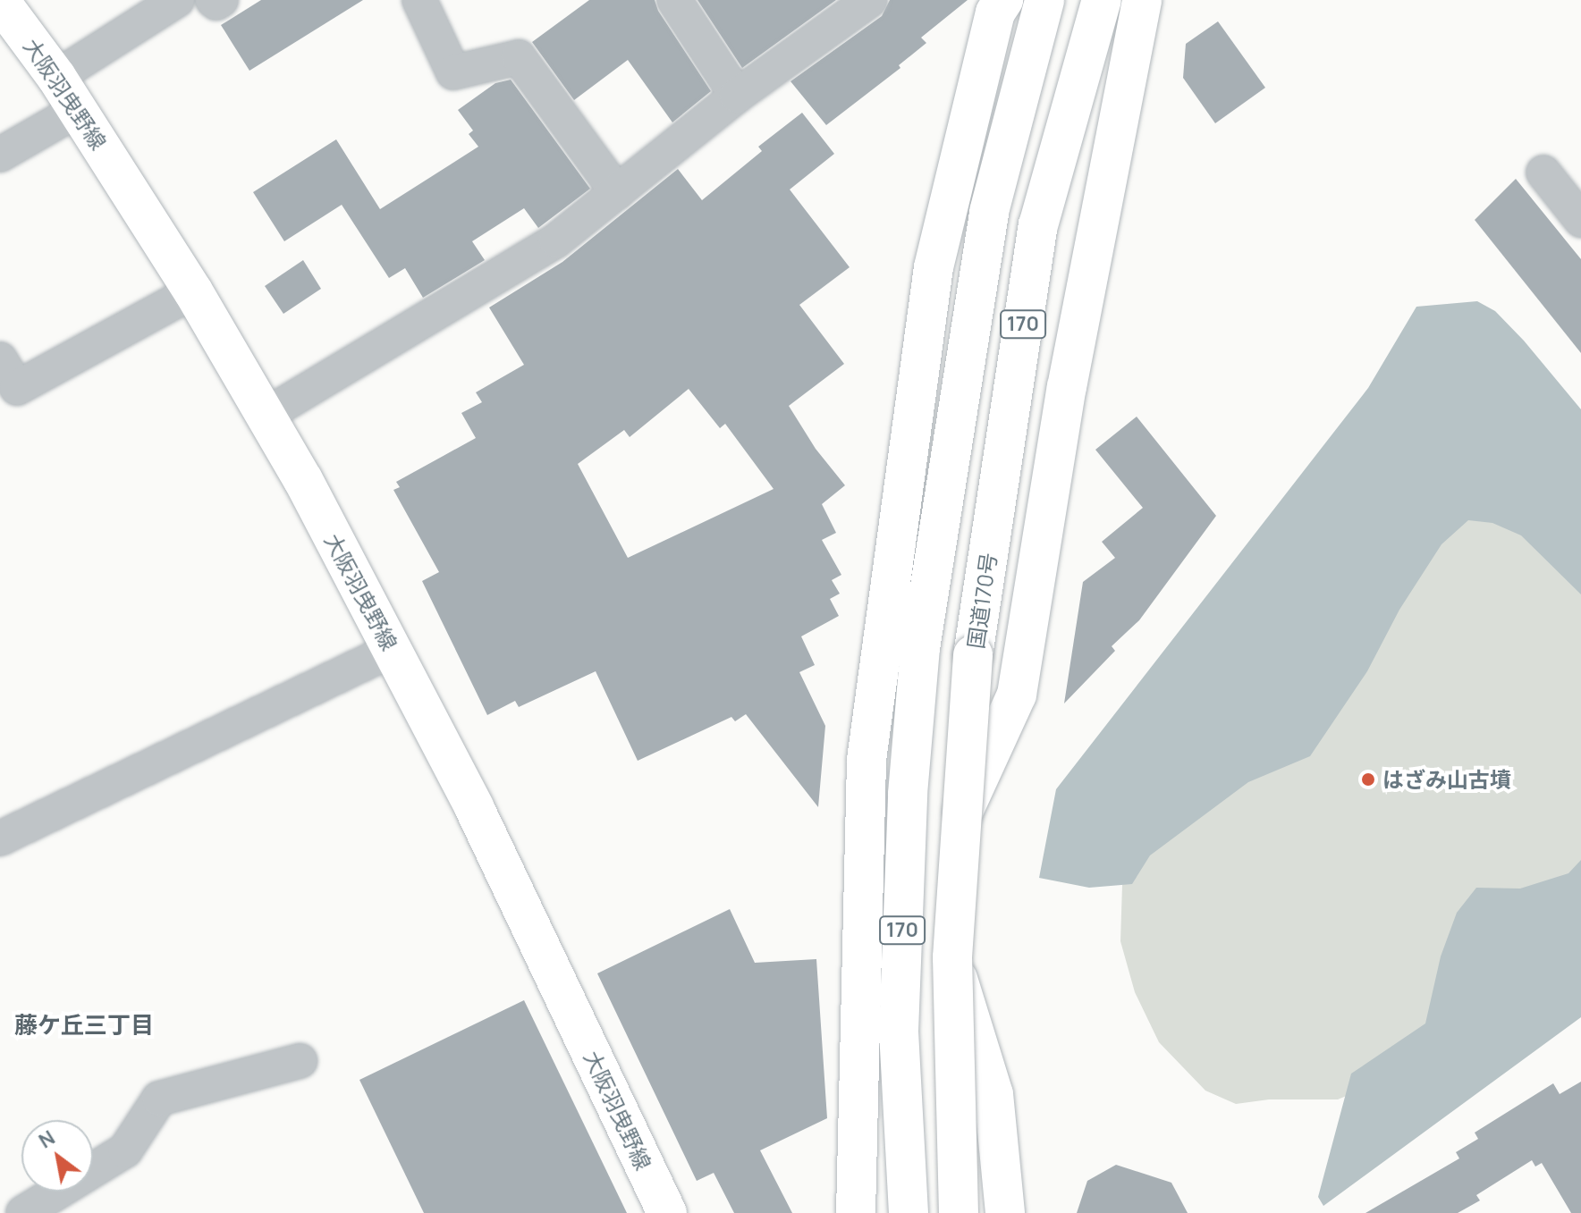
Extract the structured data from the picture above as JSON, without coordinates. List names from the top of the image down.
{
  "streets": {
    "main road": ["大阪羽曳野線", "170", "国道170号"]
  },
  "districts": ["藤ケ丘三丁目"],
  "places": ["はざみ山古墳"],
  "north": "top left"
}
